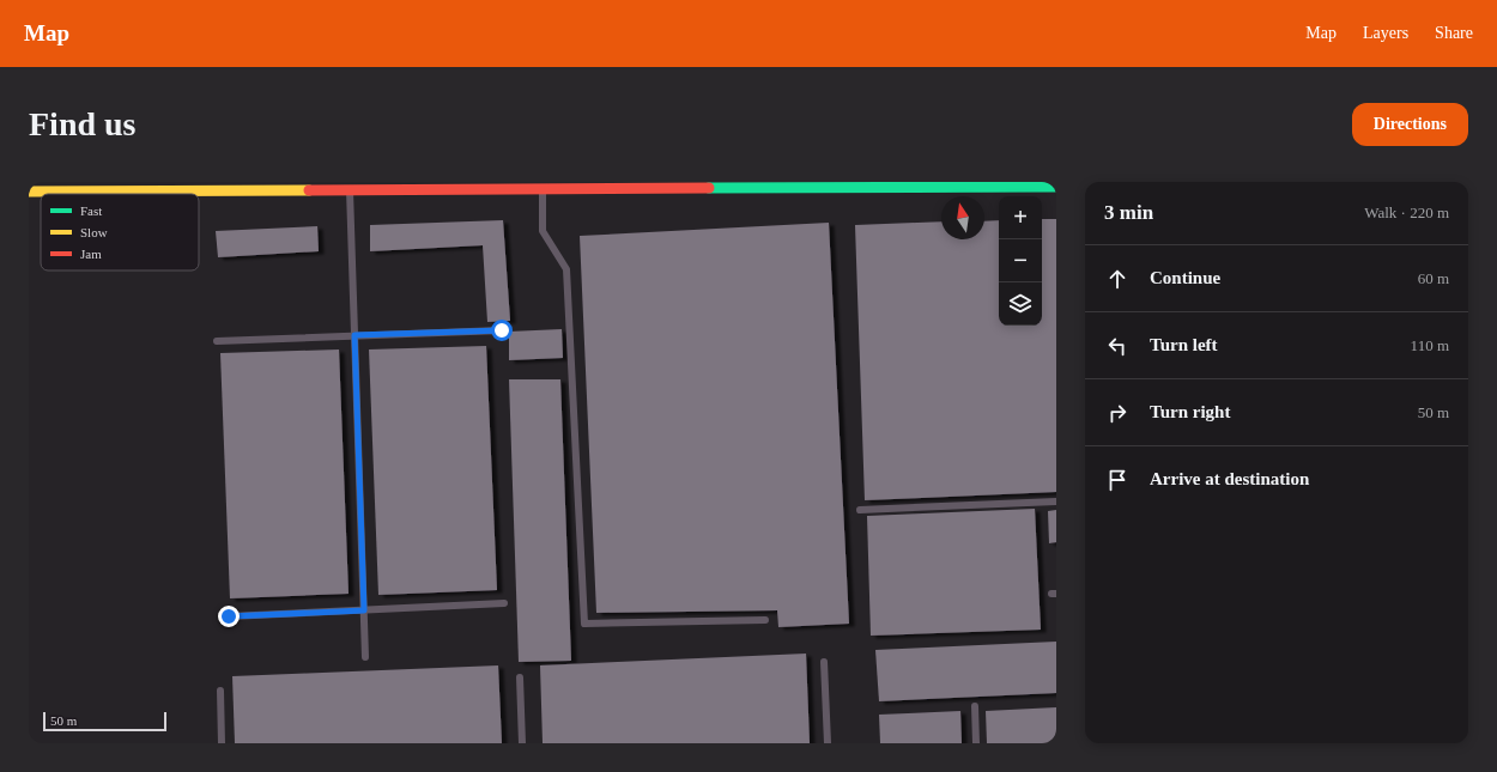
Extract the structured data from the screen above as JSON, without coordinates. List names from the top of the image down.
{
  "legend": ["Fast", "Slow", "Jam"],
  "scale_bar": "50 m",
  "north": "top",
  "page": {
    "header": "Map",
    "nav": ["Map", "Layers", "Share"],
    "buttons": "Directions",
    "title": "Find us",
    "heading": ["3 min", "Walk · 220 m"],
    "map_buttons": ["+", "−"],
    "list": [
      ["Continue", "60 m"],
      ["Turn left", "110 m"],
      ["Turn right", "50 m"],
      "Arrive at destination"
    ],
    "scale": "50 m"
  }
}
